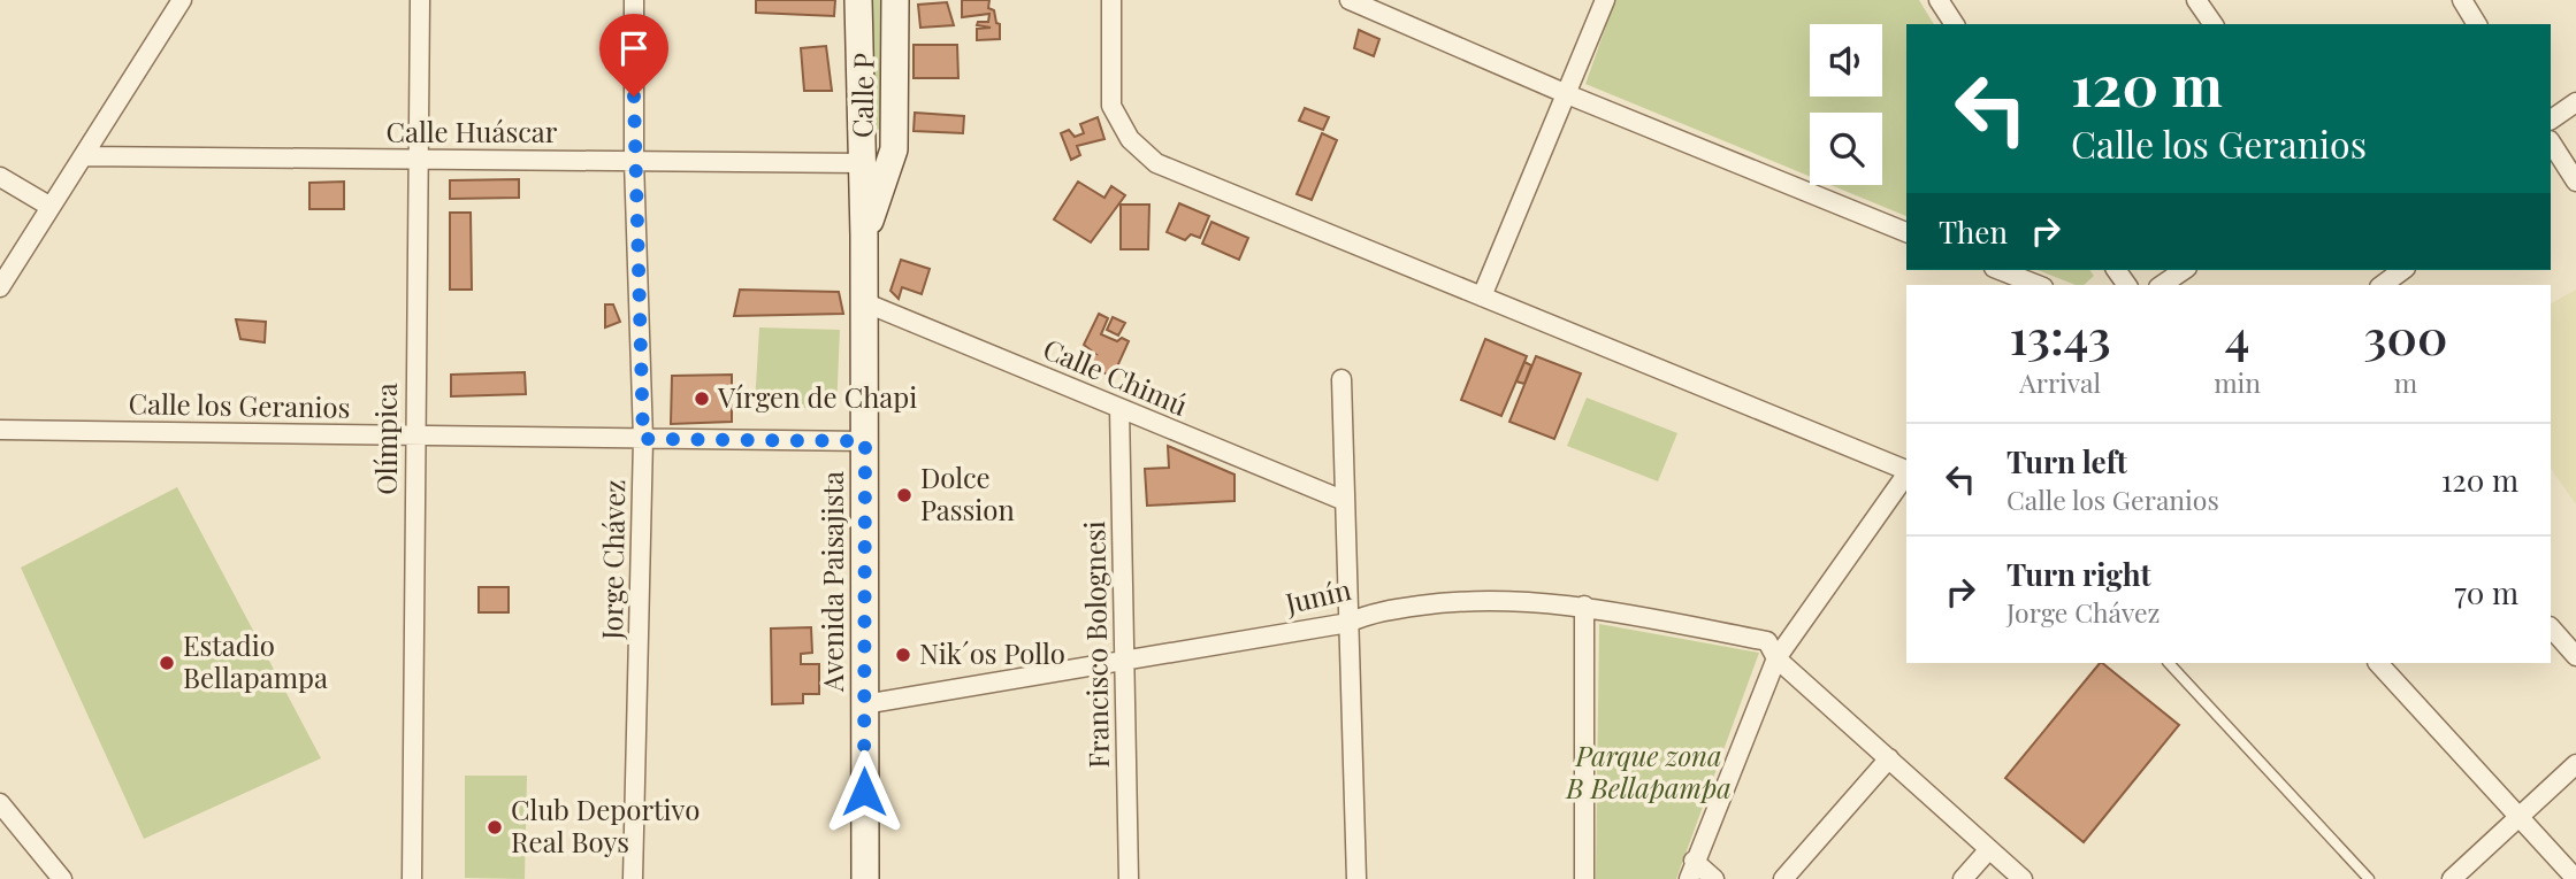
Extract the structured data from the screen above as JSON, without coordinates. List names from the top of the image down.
{
  "streets": {
    "main road": ["Calle P", "Avenida Paisajista"],
    "street": [
      "Calle Huáscar",
      "Calle Chimú",
      "Calle los Geranios",
      "Olímpica",
      "Jorge Chávez",
      "Junín",
      "Francisco Bolognesi"
    ]
  },
  "crossings": [
    ["Calle P", "Avenida Paisajista"],
    ["Calle Huáscar", "Olímpica"],
    ["Calle Huáscar", "Jorge Chávez"],
    ["Calle Huáscar", "Avenida Paisajista"],
    ["Calle Chimú", "Avenida Paisajista"],
    ["Calle Chimú", "Francisco Bolognesi"],
    ["Calle los Geranios", "Olímpica"],
    ["Calle los Geranios", "Jorge Chávez"],
    ["Calle los Geranios", "Avenida Paisajista"],
    ["Avenida Paisajista", "Junín"],
    ["Junín", "Francisco Bolognesi"]
  ],
  "parks": ["Parque zona B Bellapampa"],
  "places": [
    "Vírgen de Chapi",
    "Dolce Passion",
    "Nik´os Pollo",
    "Estadio Bellapampa",
    "Club Deportivo Real Boys"
  ],
  "page": {
    "turn": ["120 m", "Calle los Geranios"],
    "then": "Then",
    "eta": [
      "13:43",
      "Arrival",
      "4",
      "min",
      "300",
      "m"
    ],
    "list": [
      {
        "name": "Turn left",
        "note": "Calle los Geranios",
        "value": "120 m"
      },
      {
        "name": "Turn right",
        "note": "Jorge Chávez",
        "value": "70 m"
      }
    ]
  }
}
